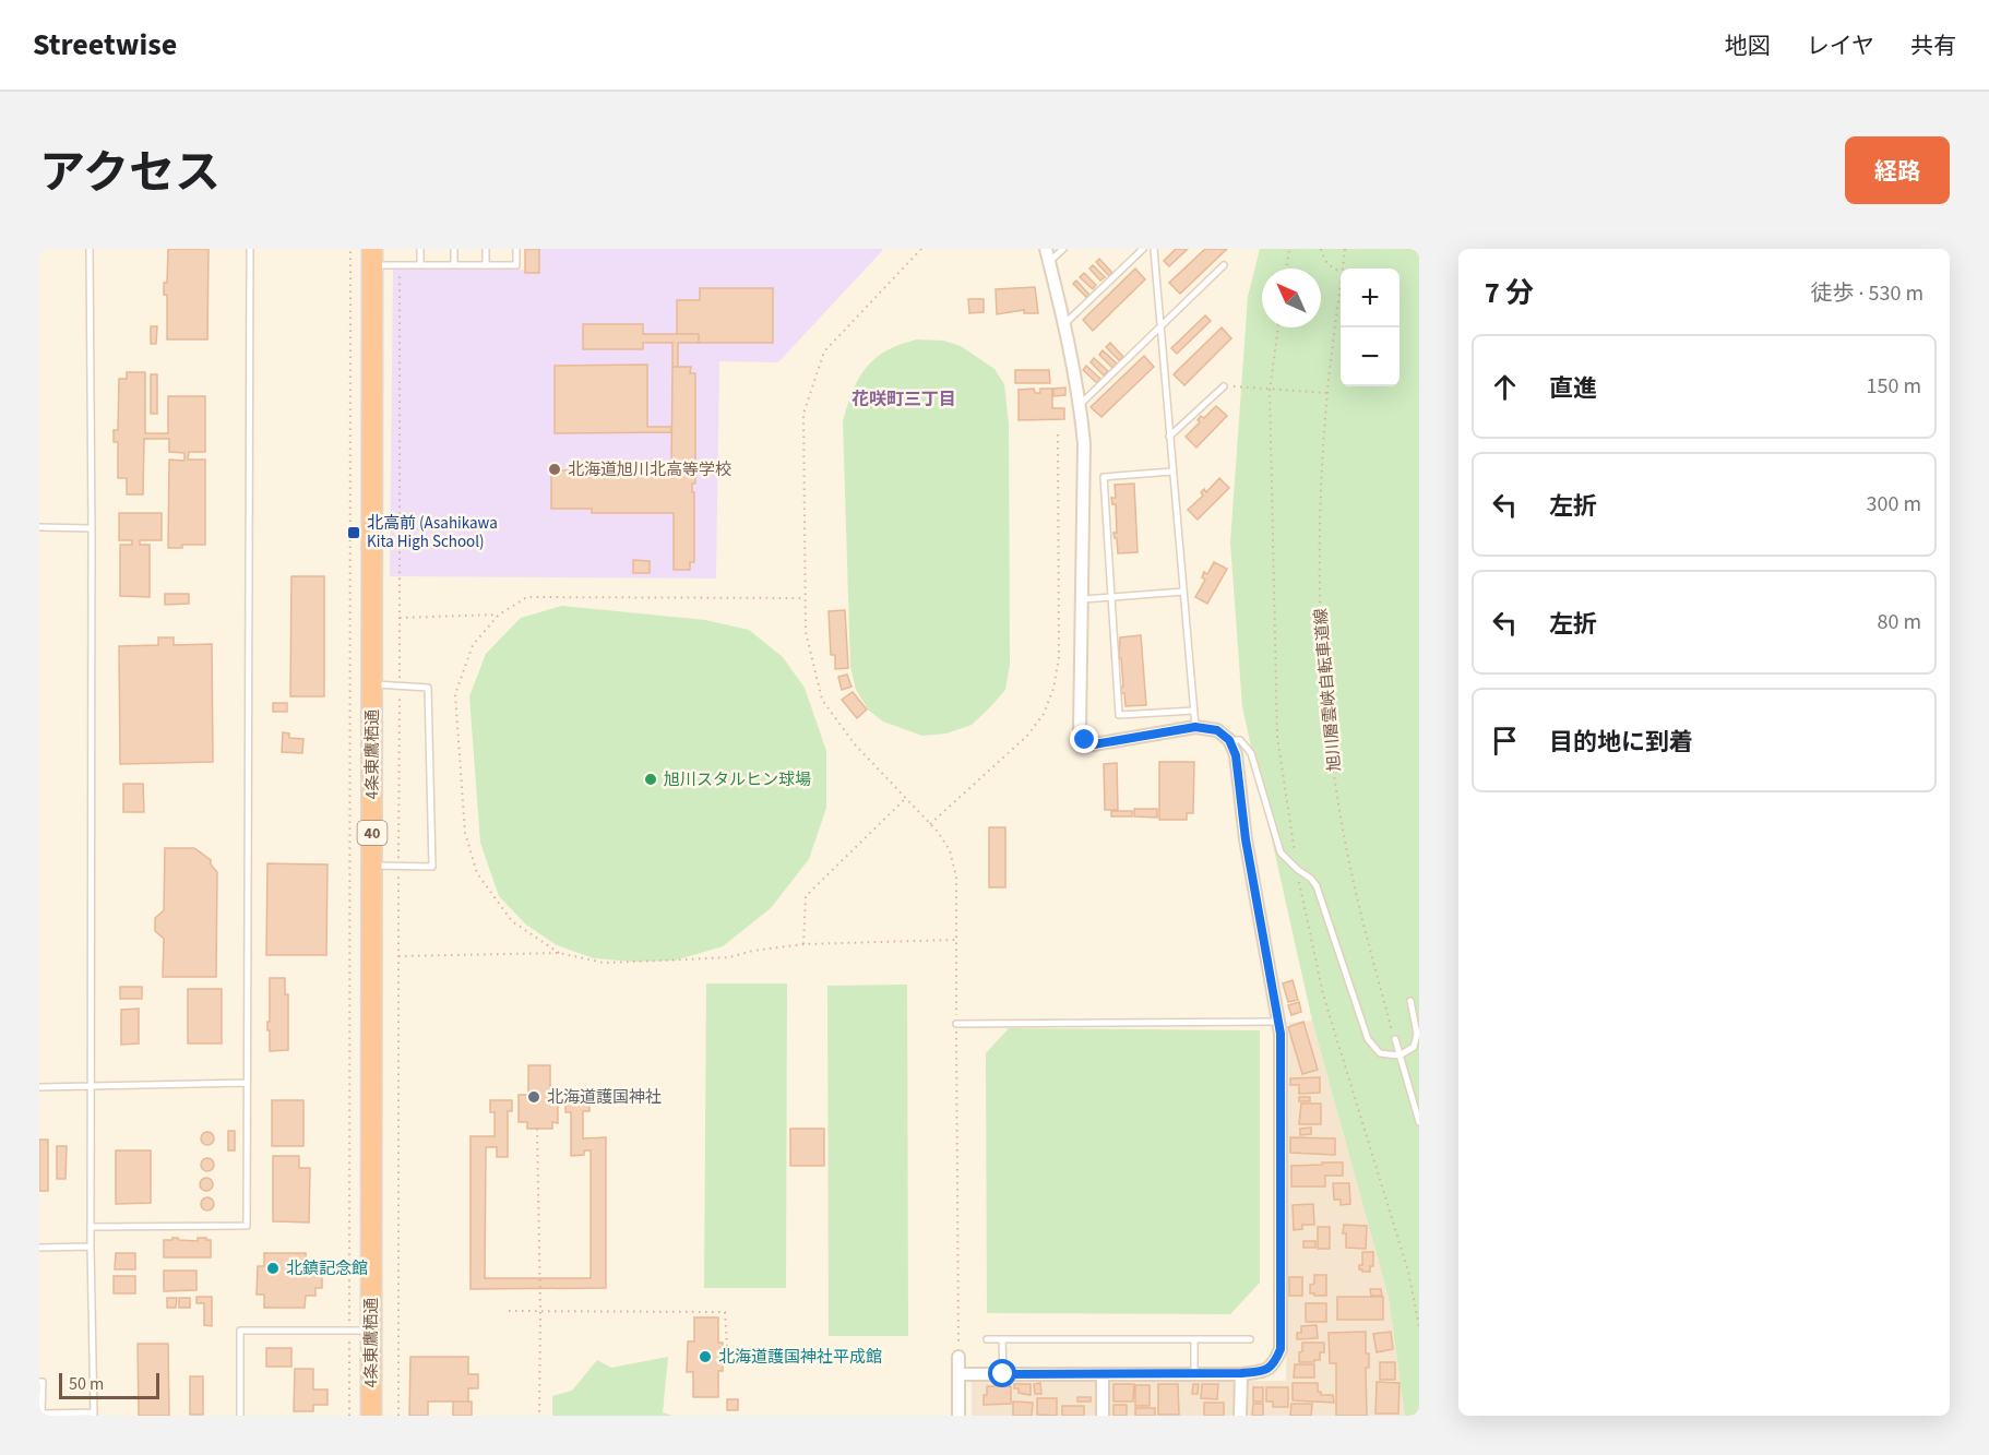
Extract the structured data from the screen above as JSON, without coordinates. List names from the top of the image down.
{
  "streets": {
    "highway": ["4条東鷹栖通", "40"],
    "path": ["旭川層雲峡自転車道線"]
  },
  "districts": ["花咲町三丁目"],
  "places": {
    "other": [
      "北海道旭川北高等学校",
      "旭川スタルヒン球場",
      "北海道護国神社",
      "北鎮記念館",
      "北海道護国神社平成館"
    ],
    "transit": ["北高前 (Asahikawa Kita High School)"]
  },
  "scale_bar": "50 m",
  "north": "top left",
  "page": {
    "header": "Streetwise",
    "nav": ["地図", "レイヤ", "共有"],
    "title": "アクセス",
    "buttons": "経路",
    "heading": ["7 分", "徒歩 · 530 m"],
    "map_buttons": ["+", "−"],
    "list": [
      ["直進", "150 m"],
      ["左折", "300 m"],
      ["左折", "80 m"],
      "目的地に到着"
    ],
    "scale": "50 m"
  }
}
